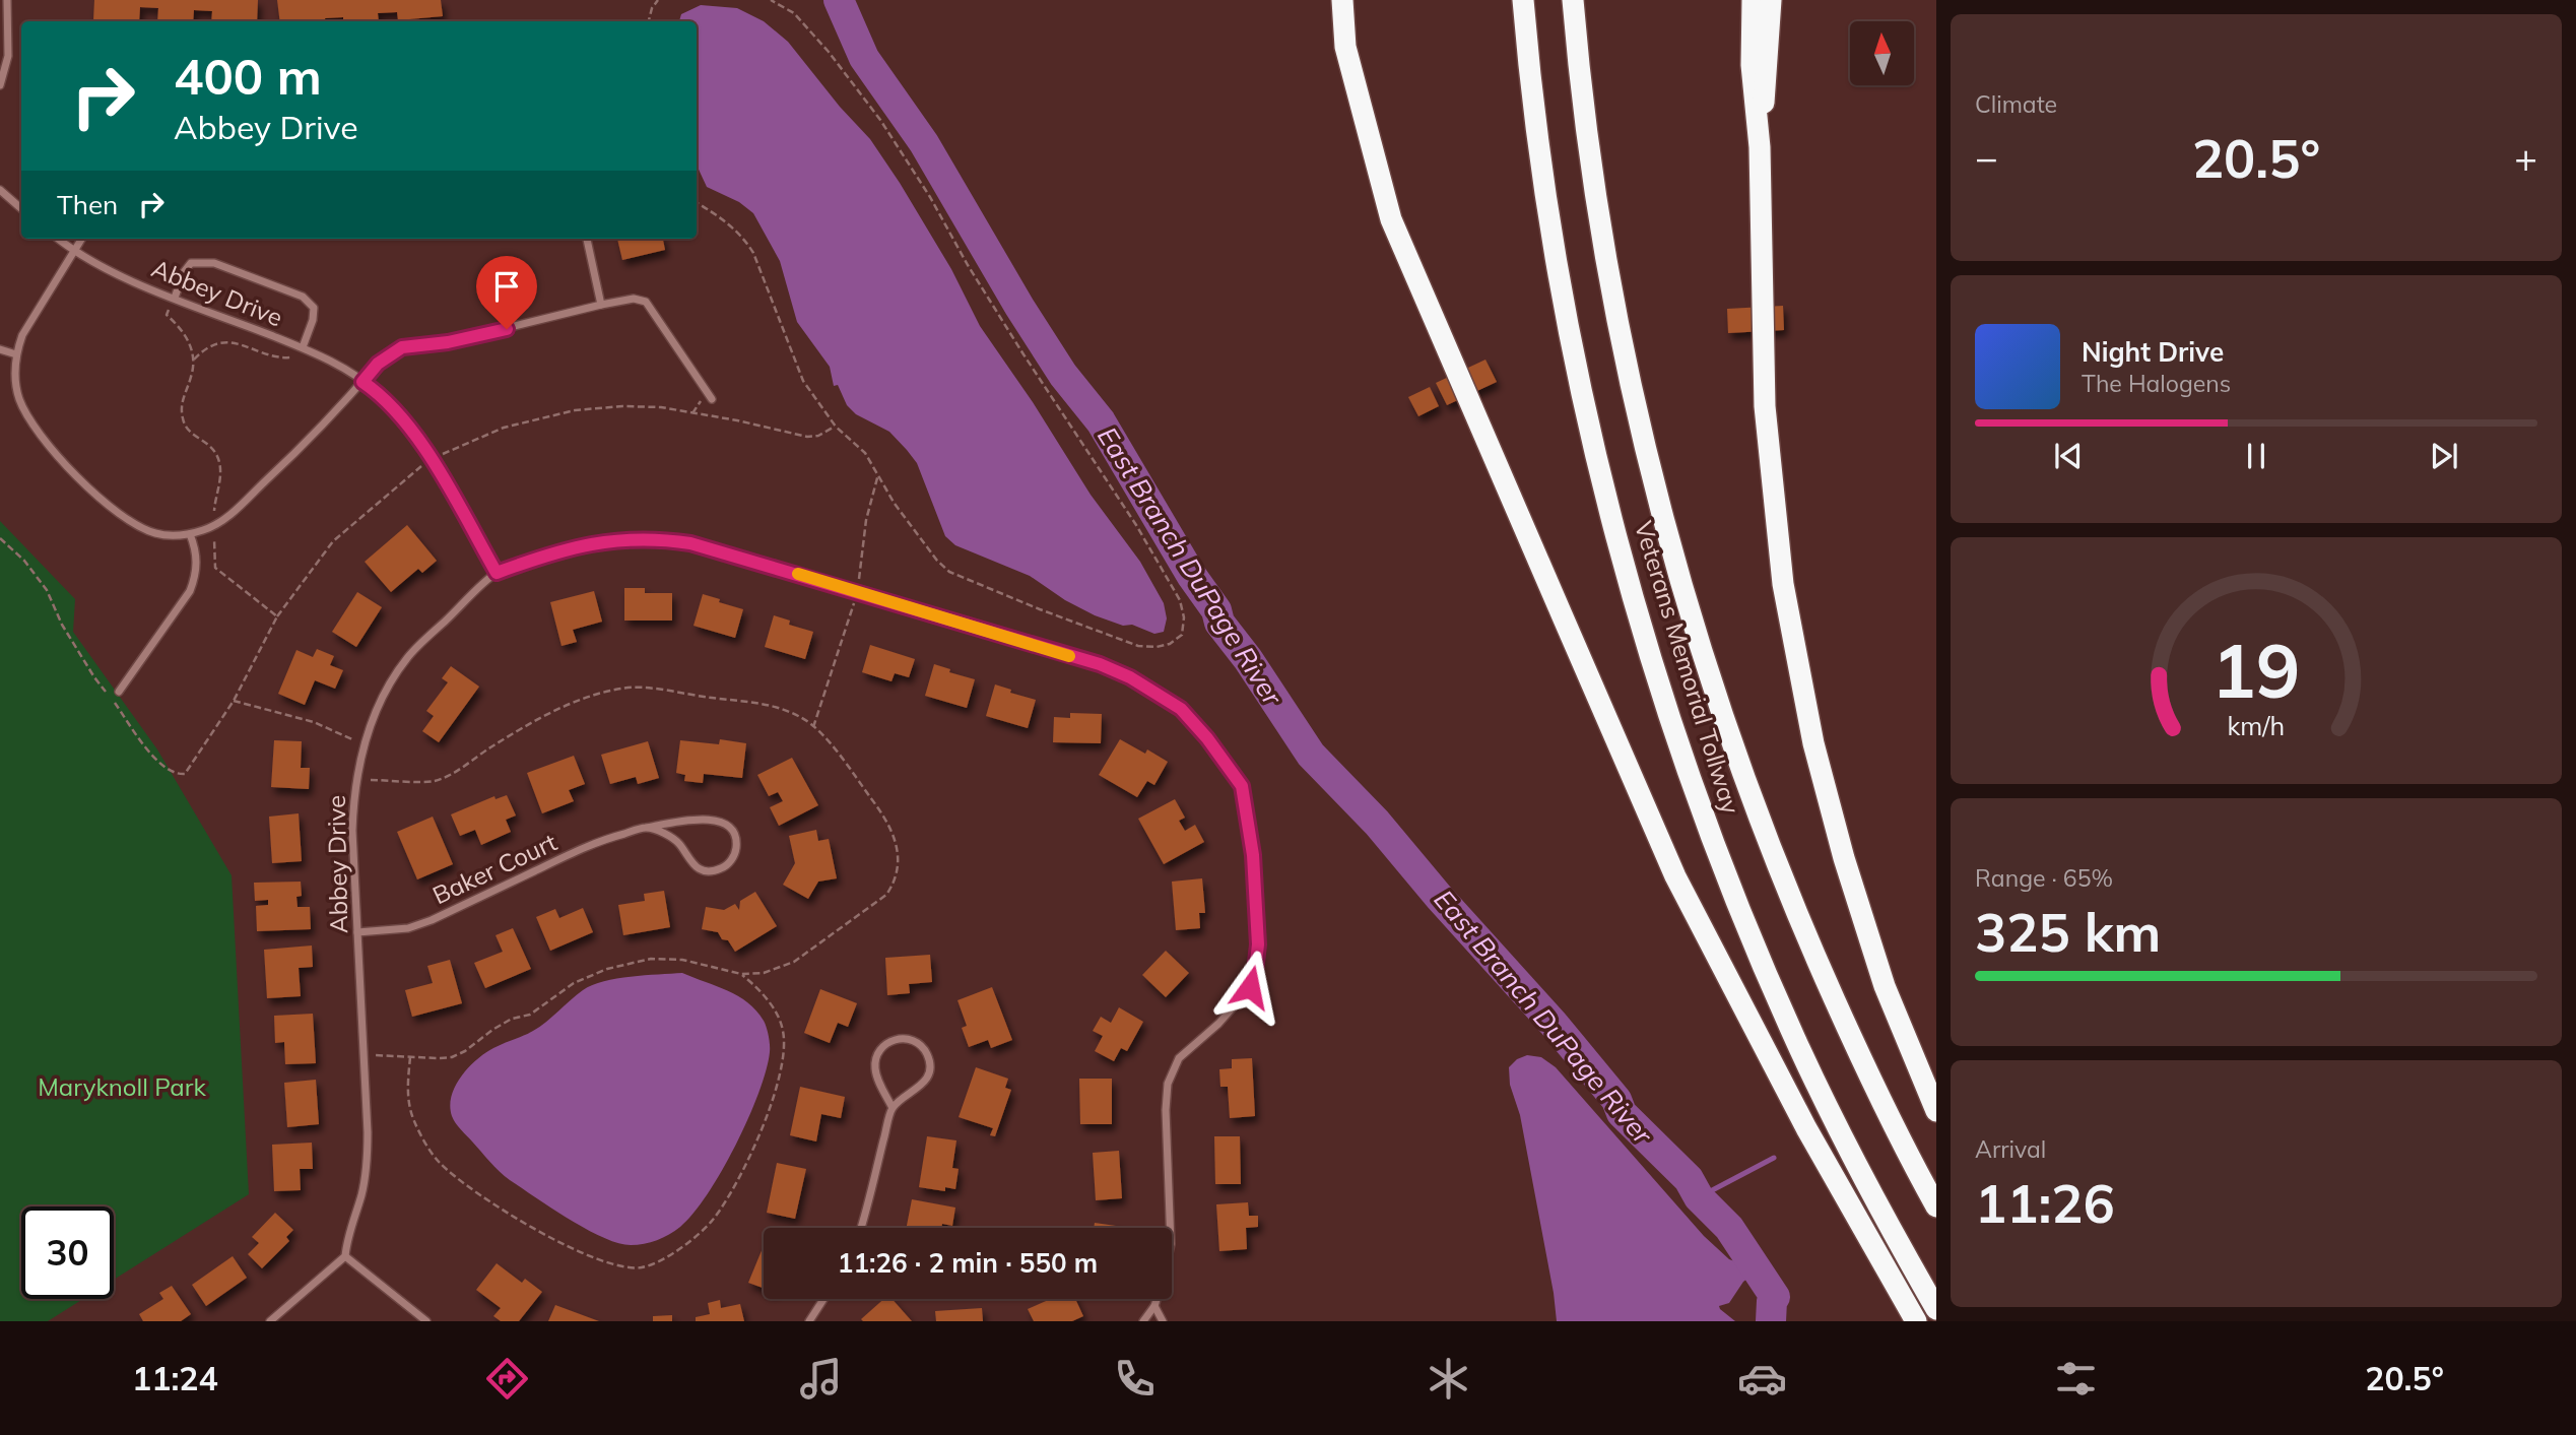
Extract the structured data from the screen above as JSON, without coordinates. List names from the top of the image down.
{
  "streets": {
    "highway": ["Veterans Memorial Tollway"],
    "street": ["Abbey Drive", "Baker Court"]
  },
  "crossings": [
    ["Abbey Drive", "Baker Court"]
  ],
  "water": ["East Branch DuPage River"],
  "parks": ["Maryknoll Park"],
  "north": "top",
  "page": {
    "tile": [
      "Climate",
      ["Range · 65%", "325 km"],
      ["Arrival", "11:26"]
    ],
    "turn": ["400 m", "Abbey Drive"],
    "heat": ["−", "20.5°", "+"],
    "then": "Then",
    "song": ["Night Drive", "The Halogens"],
    "limit": "30",
    "trip": "11:26 · 2 min · 550 m",
    "tabs": ["11:24", "20.5°"],
    "gauge": ["19", "km/h"]
  }
}
